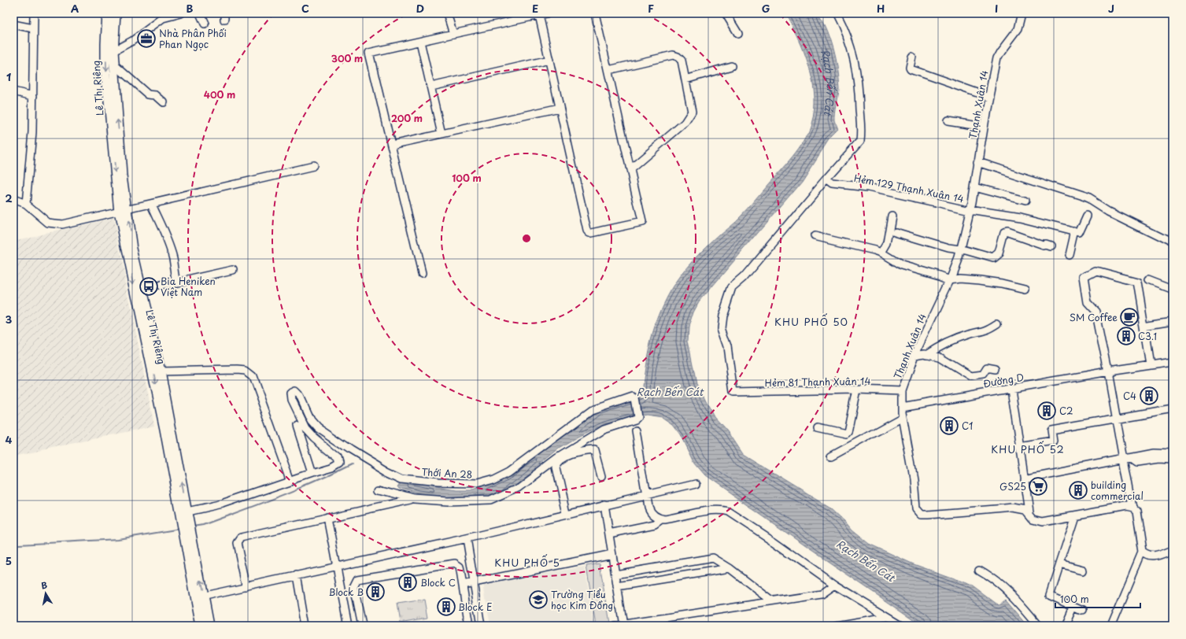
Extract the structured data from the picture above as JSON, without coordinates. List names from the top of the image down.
{
  "streets": {
    "street": [
      "Lê Thị Riêng",
      "Thạnh Xuân 14",
      "Hẻm 129 Thạnh Xuân 14",
      "Đường D",
      "Hẻm 81 Thạnh Xuân 14",
      "Thới An 28"
    ]
  },
  "crossings": [
    ["Lê Thị Riêng", "Thới An 28"],
    ["Thạnh Xuân 14", "Hẻm 129 Thạnh Xuân 14"],
    ["Thạnh Xuân 14", "Đường D"],
    ["Thạnh Xuân 14", "Hẻm 81 Thạnh Xuân 14"],
    ["Hẻm 129 Thạnh Xuân 14", "Hẻm 81 Thạnh Xuân 14"]
  ],
  "districts": ["KHU PHỐ 50", "KHU PHỐ 52", "KHU PHỐ 5"],
  "water": ["Rạch Bến Cát"],
  "places": {
    "office": ["Nhà Phân Phối Phan Ngọc"],
    "bus stop": ["Bia Heniken Việt Nam"],
    "cafe": ["SM Coffee"],
    "building": [
      "С3.1",
      "C4",
      "С2",
      "С1",
      "building commercial",
      "Block C",
      "Block B",
      "Block E"
    ],
    "supermarket": ["GS25"],
    "school or university": ["Trường Tiểu học Kim Đồng"]
  },
  "scale_bar": "100 m",
  "north": "top",
  "grid": {
    "columns": [
      "A",
      "B",
      "C",
      "D",
      "E",
      "F",
      "G",
      "H",
      "I",
      "J"
    ],
    "rows": [
      "1",
      "2",
      "3",
      "4",
      "5"
    ]
  },
  "rings": [
    "300 m",
    "400 m",
    "200 m",
    "100 m"
  ]
}
